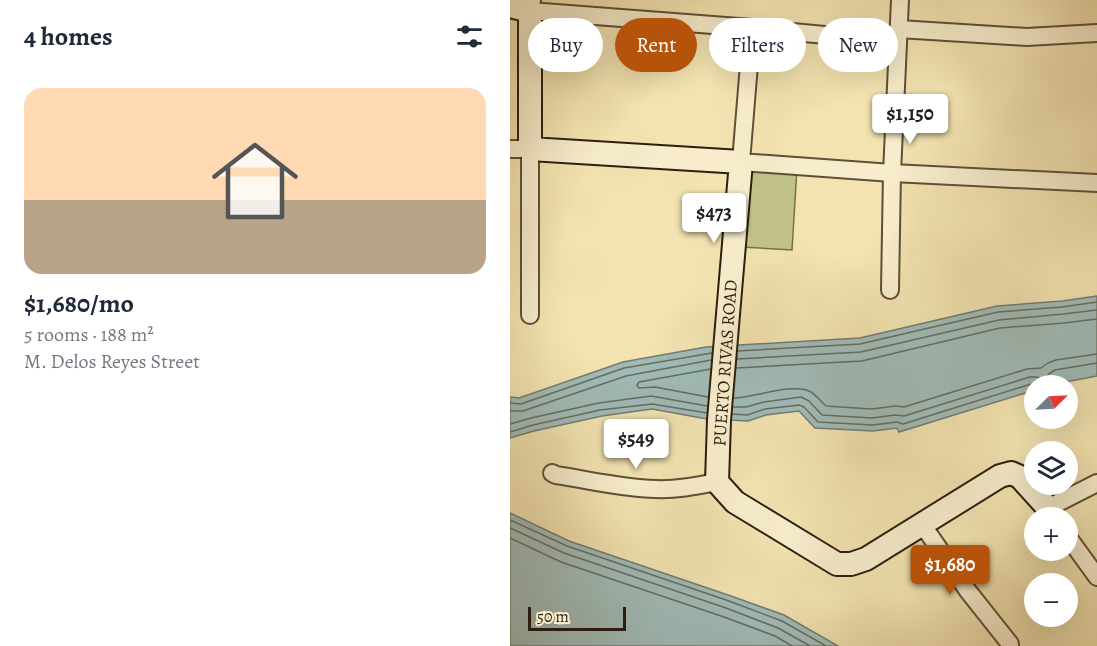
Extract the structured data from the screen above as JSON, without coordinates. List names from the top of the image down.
{
  "streets": {
    "street": ["PUERTO RIVAS ROAD"]
  },
  "scale_bar": "50 m",
  "north": "top right",
  "page": {
    "heading": "4 homes",
    "chip": [
      "Buy",
      "Rent",
      "Filters",
      "New"
    ],
    "list": [
      {
        "name": "$1,680/mo",
        "note": "5 rooms · 188 m² · M. Delos Reyes Street"
      }
    ],
    "price": [
      "$1,150",
      "$473",
      "$549",
      "$1,680"
    ],
    "map_buttons": ["+", "−"],
    "scale": "50 m"
  }
}
